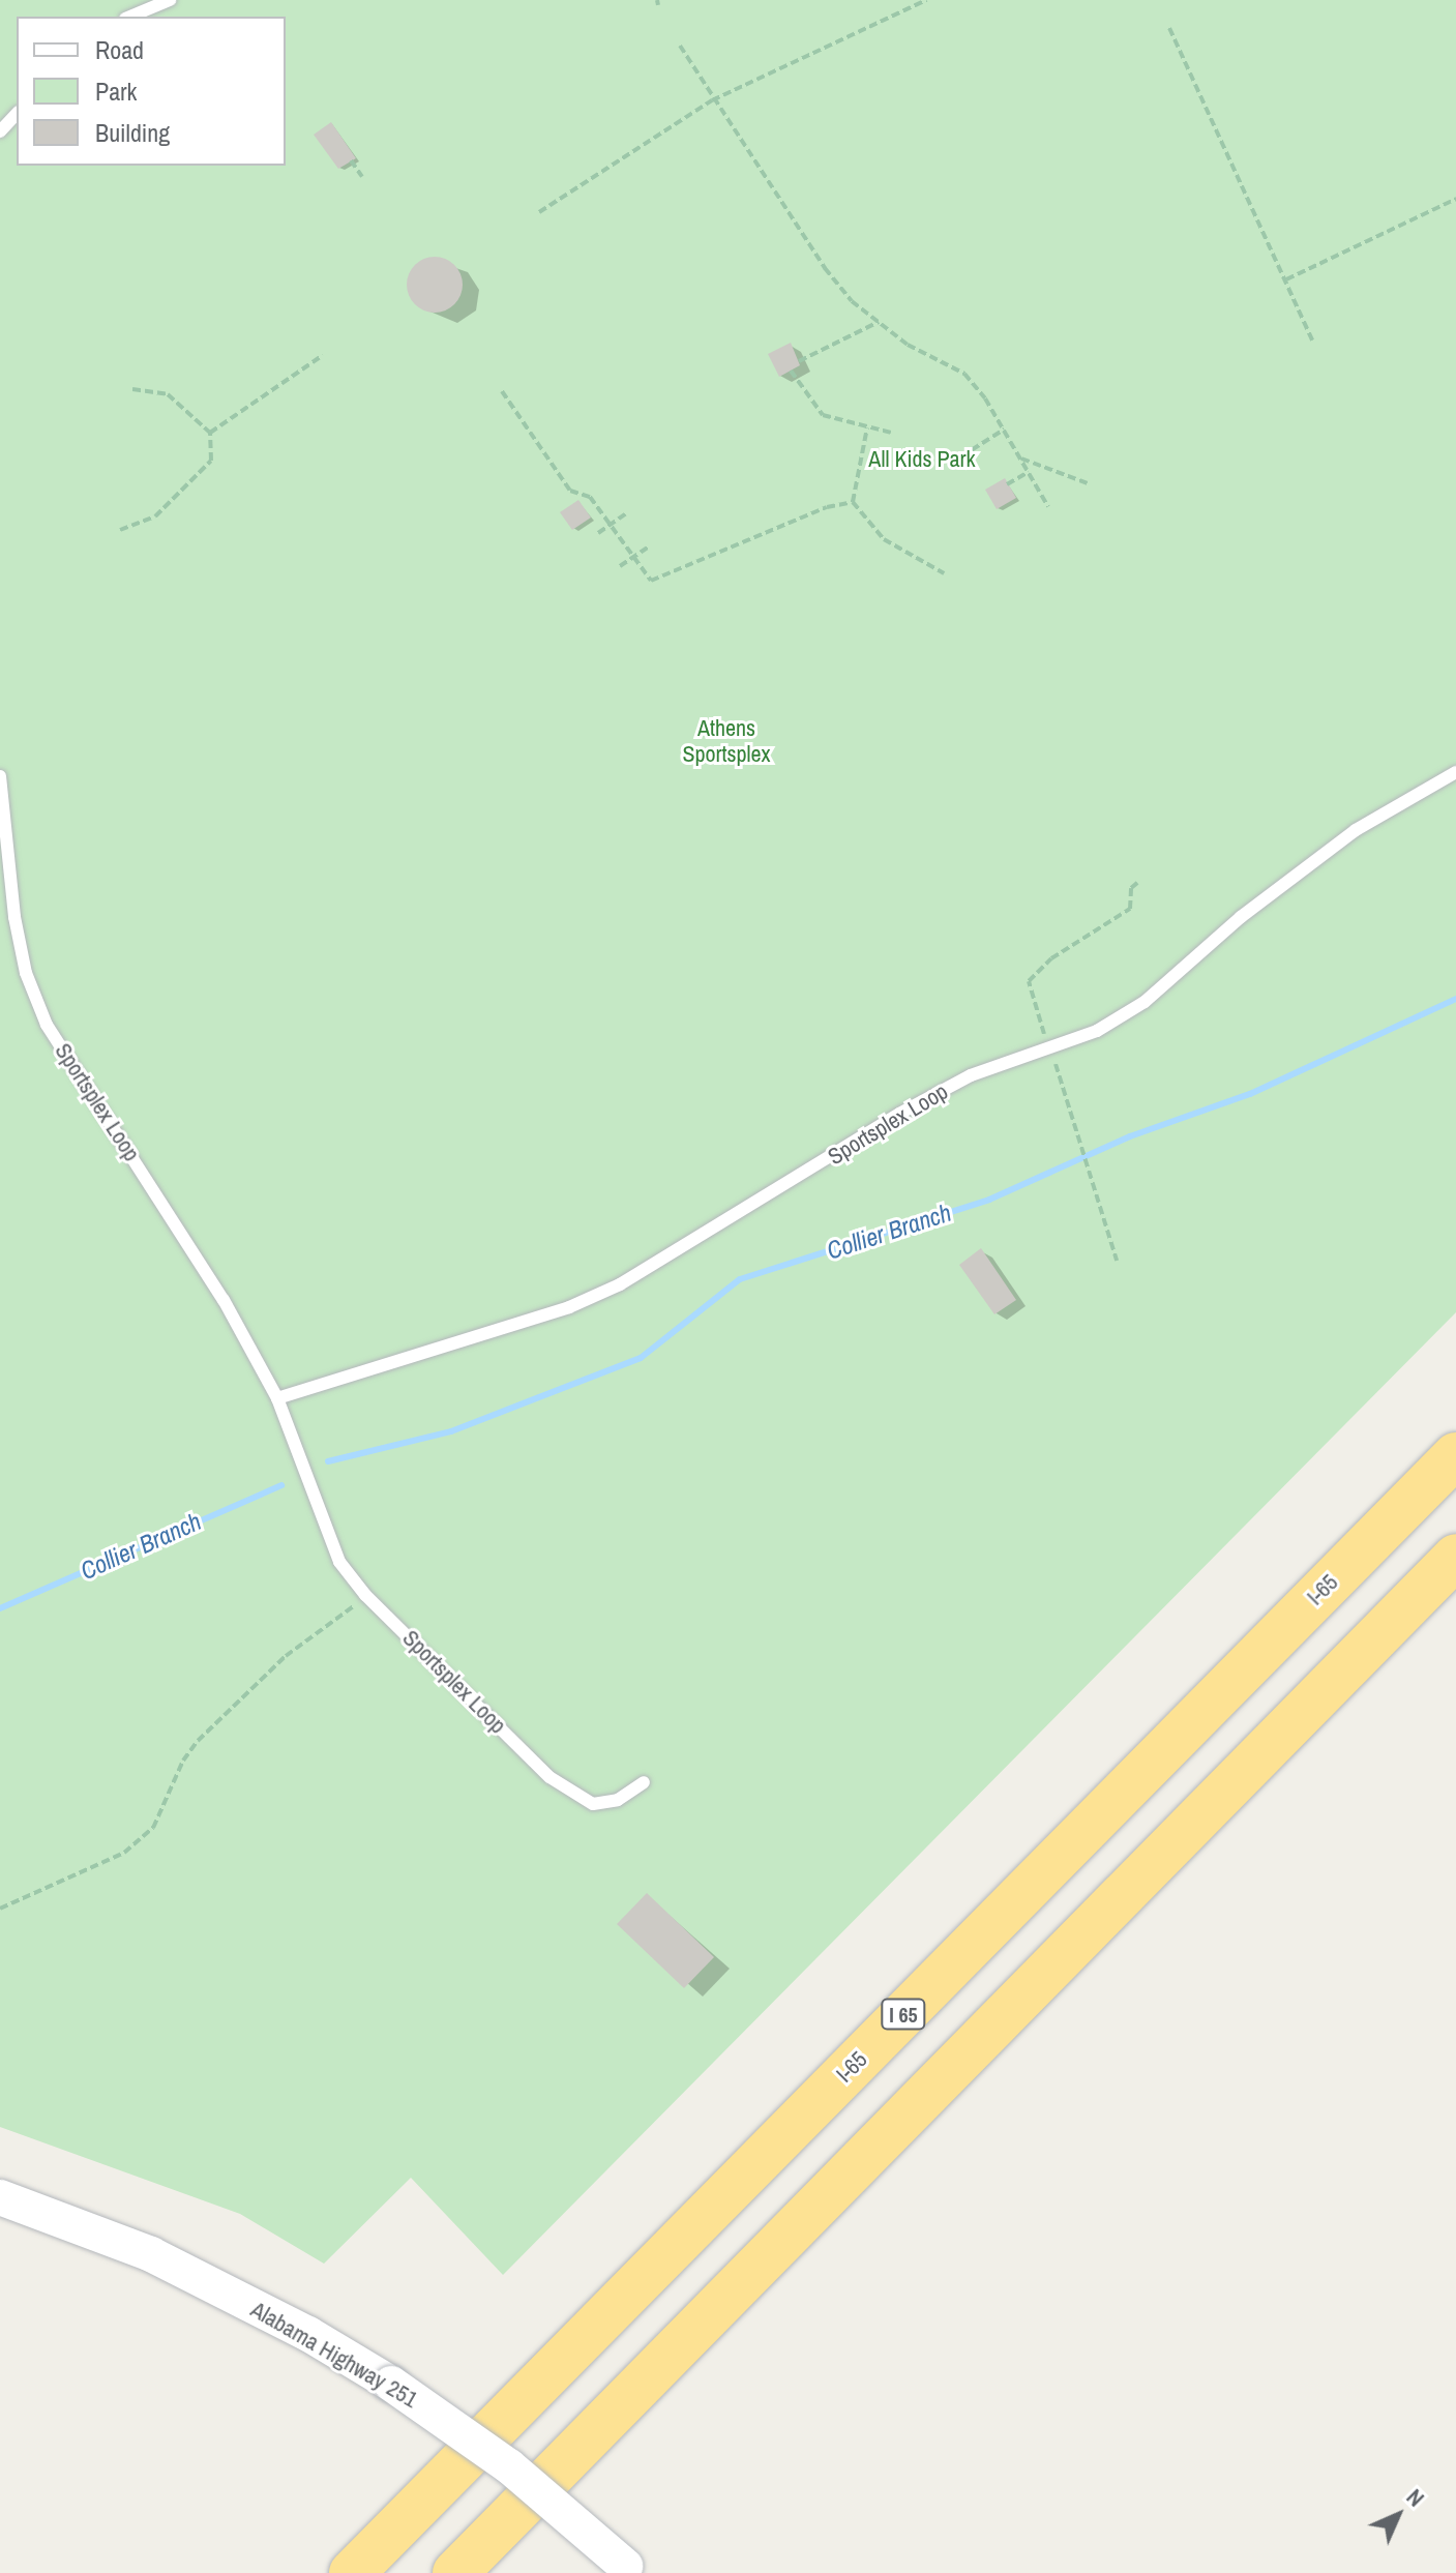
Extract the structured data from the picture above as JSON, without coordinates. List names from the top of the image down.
{
  "streets": {
    "highway": ["I-65", "I 65"],
    "main road": ["Alabama Highway 251"],
    "lane": ["Sportsplex Loop"]
  },
  "water": ["Collier Branch"],
  "parks": ["All Kids Park", "Athens Sportsplex"],
  "legend": ["Road", "Park", "Building"],
  "north": "top right"
}
